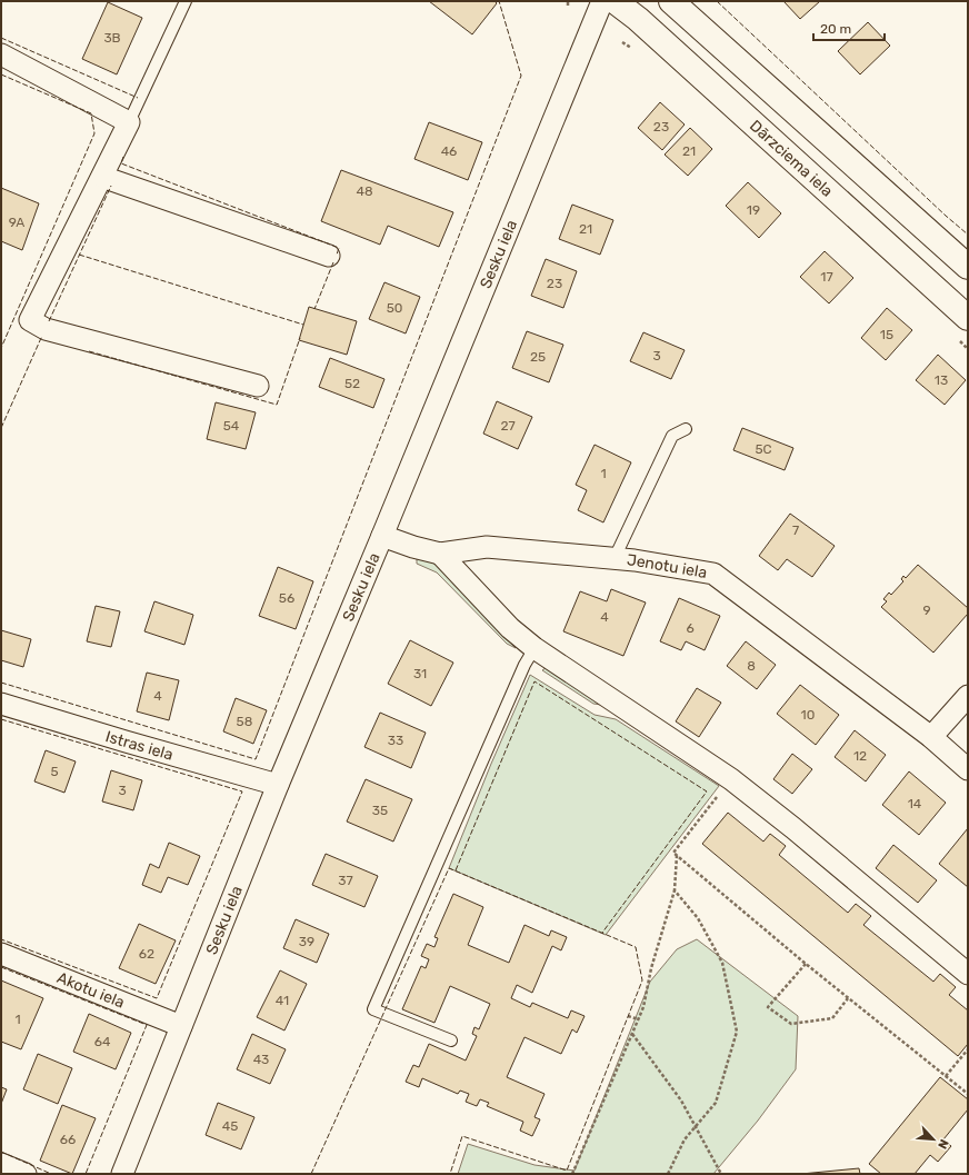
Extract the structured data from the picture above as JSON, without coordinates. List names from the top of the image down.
{
  "streets": {
    "main road": ["Dārzciema iela"],
    "street": [
      "Sesku iela",
      "Jenotu iela",
      "Istras iela",
      "Akotu iela"
    ]
  },
  "crossings": [
    ["Sesku iela", "Jenotu iela"],
    ["Sesku iela", "Istras iela"],
    ["Sesku iela", "Akotu iela"]
  ],
  "house_numbers": [
    "3B",
    "23",
    "46",
    "21",
    "48",
    "19",
    "9A",
    "21",
    "17",
    "23",
    "50",
    "15",
    "3",
    "25",
    "13",
    "52",
    "54",
    "27",
    "5C",
    "1",
    "7",
    "56",
    "9",
    "4",
    "6",
    "8",
    "31",
    "4",
    "10",
    "58",
    "33",
    "12",
    "5",
    "3",
    "14",
    "35",
    "37",
    "39",
    "62",
    "41",
    "1",
    "64",
    "43",
    "45",
    "66"
  ],
  "scale_bar": "20 m",
  "north": "bottom right"
}
